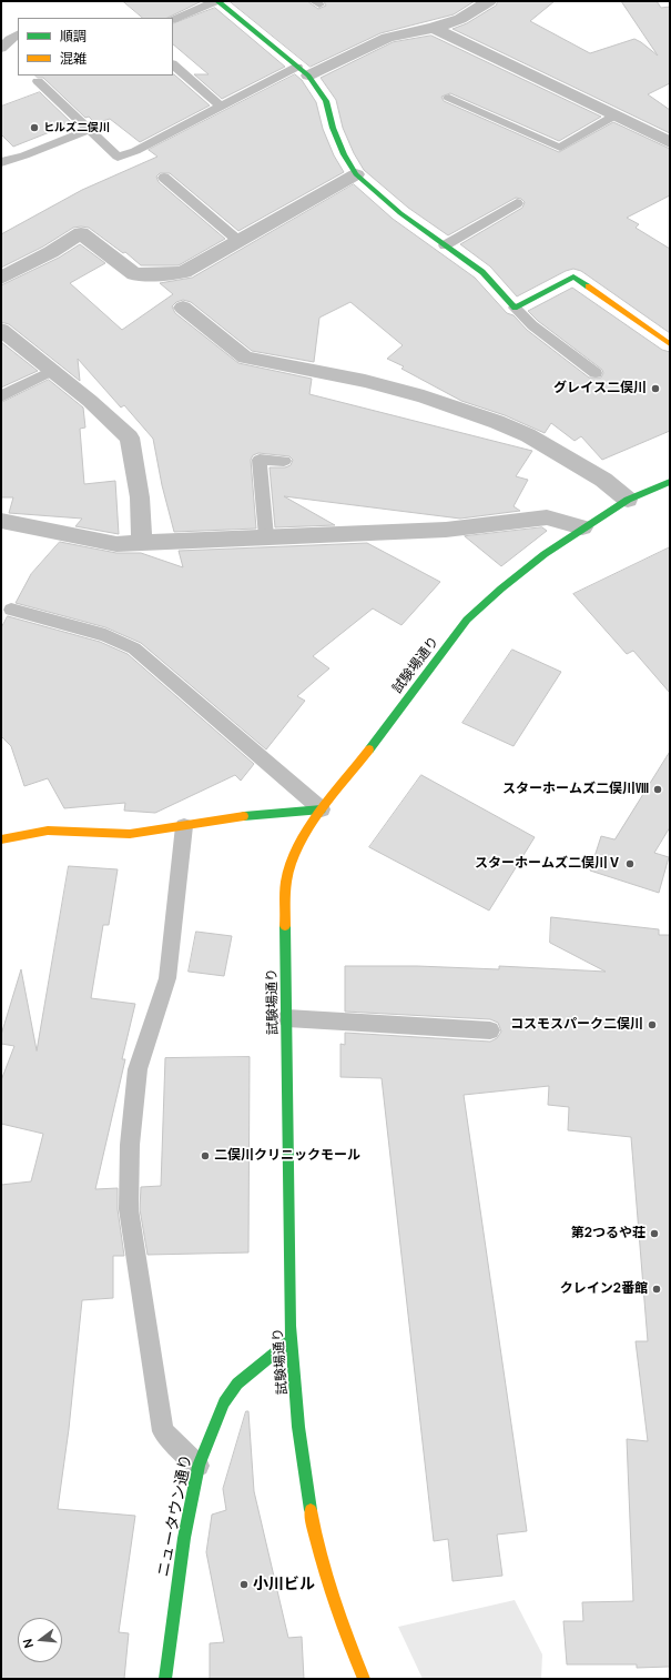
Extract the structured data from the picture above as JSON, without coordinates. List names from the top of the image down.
{
  "streets": {
    "street": ["試験場通り", "ニュータウン通り"]
  },
  "crossings": [
    ["試験場通り", "ニュータウン通り"]
  ],
  "places": [
    "ヒルズ二俣川",
    "グレイス二俣川",
    "スターホームズ二俣川Ⅷ",
    "スターホームズ二俣川Ⅴ",
    "コスモスパーク二俣川",
    "二俣川クリニックモール",
    "第2つるや荘",
    "クレイン2番館",
    "小川ビル"
  ],
  "legend": ["順調", "混雑"],
  "north": "left"
}
